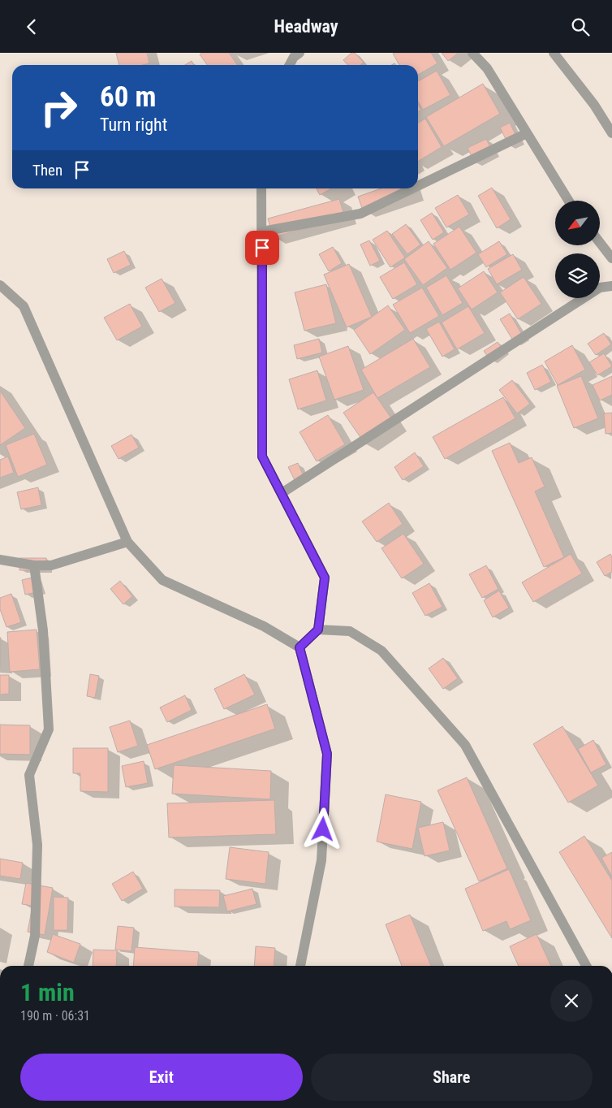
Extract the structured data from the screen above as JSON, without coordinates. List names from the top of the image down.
{
  "north": "bottom left",
  "page": {
    "header": "Headway",
    "turn": ["60 m", "Turn right"],
    "then": "Then",
    "heading": ["1 min", "190 m · 06:31"],
    "buttons": ["Exit", "Share"]
  }
}
